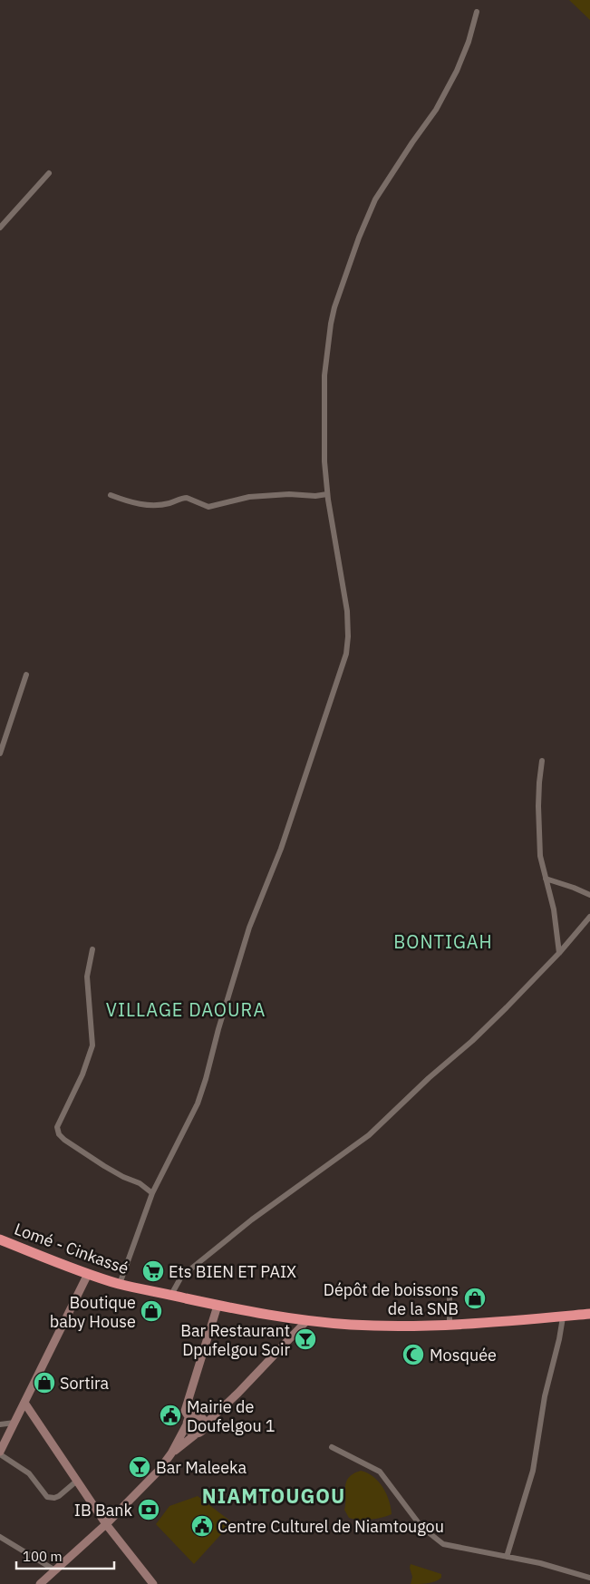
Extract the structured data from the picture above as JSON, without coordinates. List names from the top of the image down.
{
  "streets": {
    "highway": ["Lomé - Cinkassé"]
  },
  "districts": ["BONTIGAH", "VILLAGE DAOURA", "NIAMTOUGOU"],
  "places": {
    "supermarket": ["Ets BIEN ET PAIX"],
    "shop": ["Dépôt de boissons de la SNB", "Boutique baby House", "Sortira"],
    "bar": ["Bar Restaurant Dpufelgou Soir", "Bar Maleeka"],
    "mosque": ["Mosquée"],
    "public building": ["Mairie de Doufelgou 1", "Centre Culturel de Niamtougou"],
    "bank": ["IB Bank"]
  },
  "scale_bar": "100 m"
}
